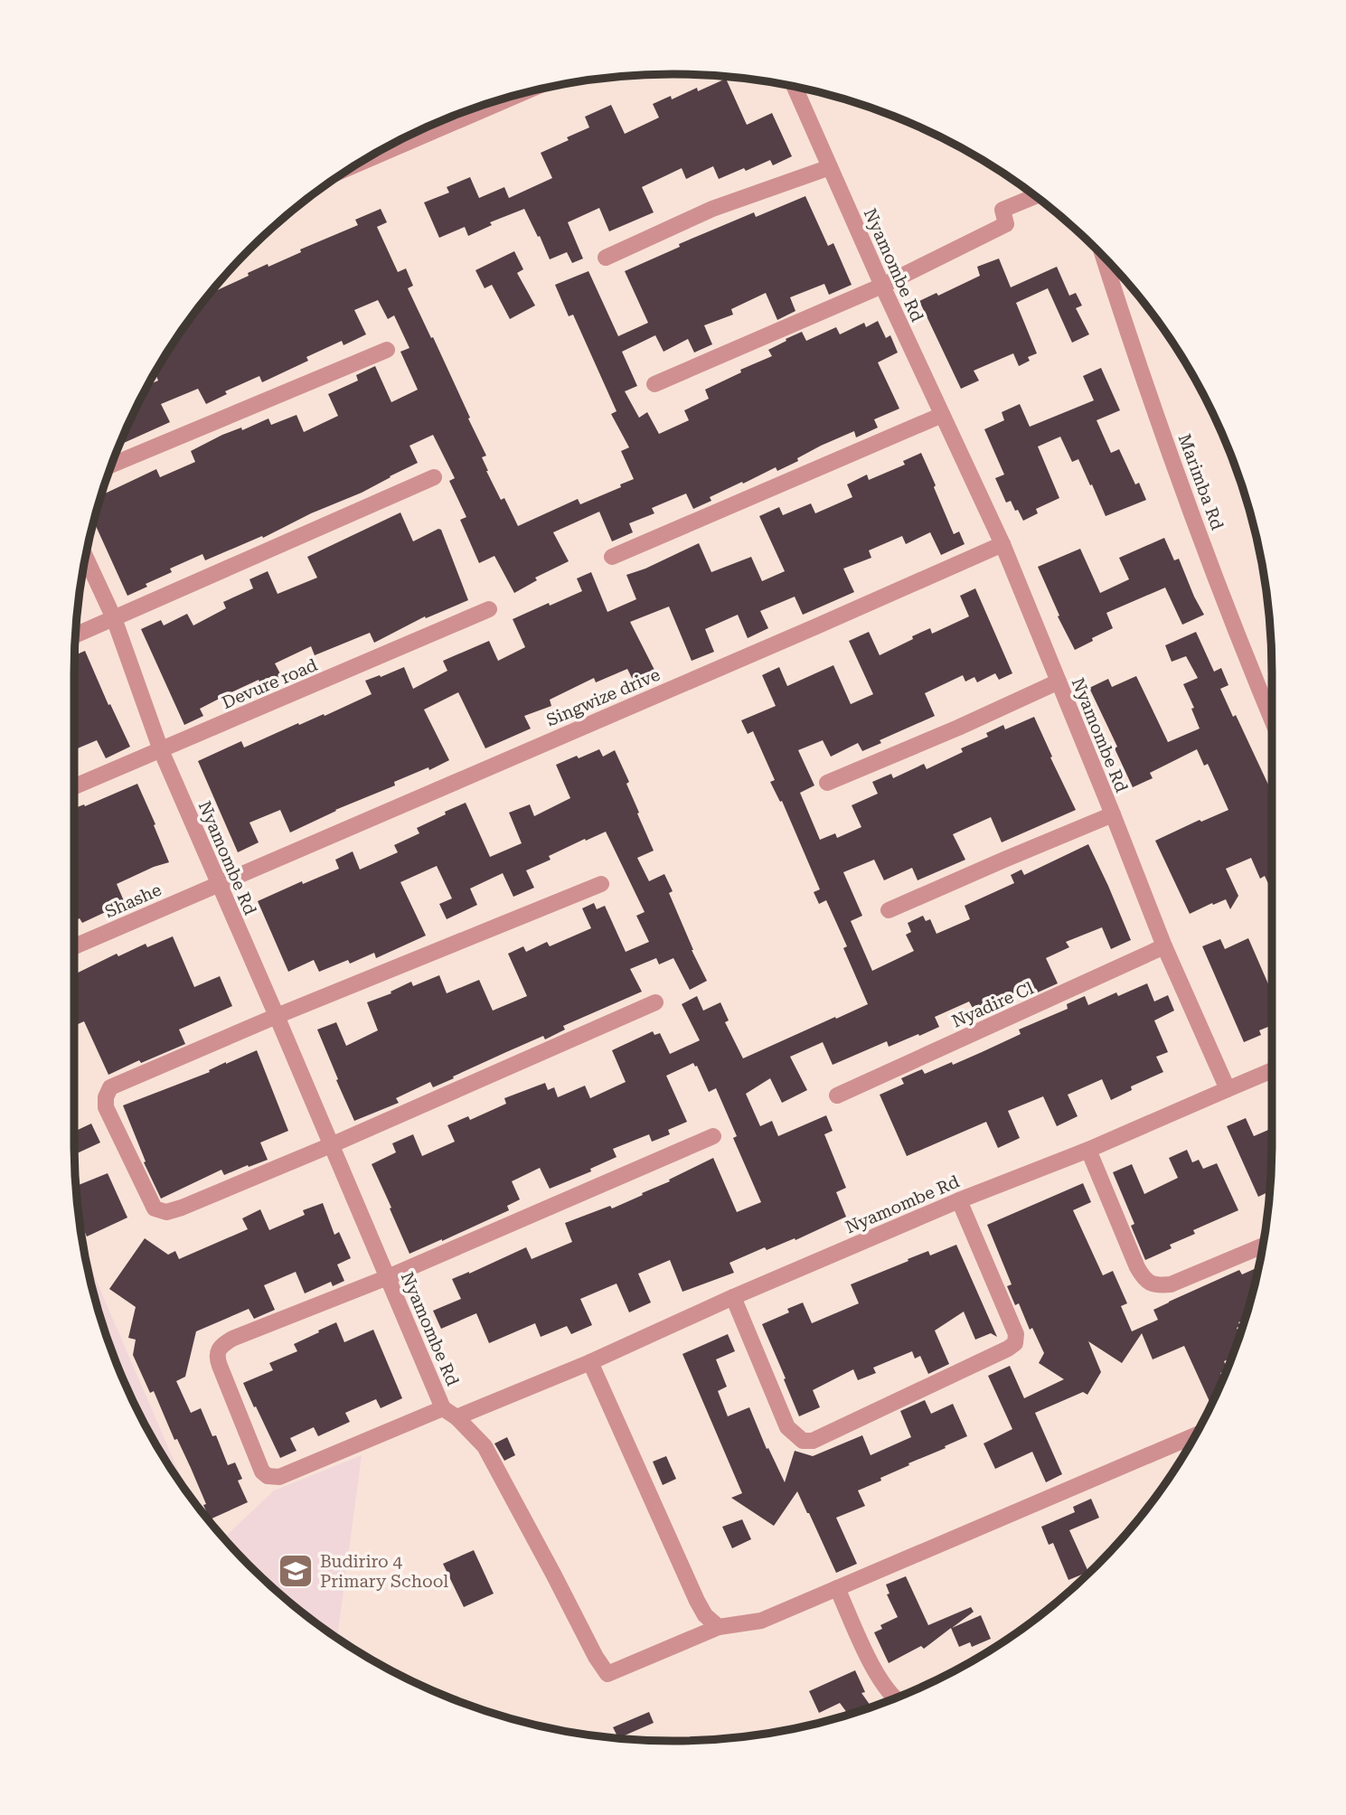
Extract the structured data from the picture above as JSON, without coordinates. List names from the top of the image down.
{
  "streets": {
    "street": [
      "Nyamombe Rd",
      "Marimba Rd",
      "Devure road",
      "Singwize drive",
      "Shashe",
      "Nyadire Cl"
    ]
  },
  "crossings": [
    ["Nyamombe Rd", "Devure road"],
    ["Nyamombe Rd", "Singwize drive"],
    ["Nyamombe Rd", "Shashe"],
    ["Nyamombe Rd", "Nyadire Cl"],
    ["Singwize drive", "Shashe"]
  ],
  "places": {
    "school or university": ["Budiriro 4 Primary School"]
  }
}
